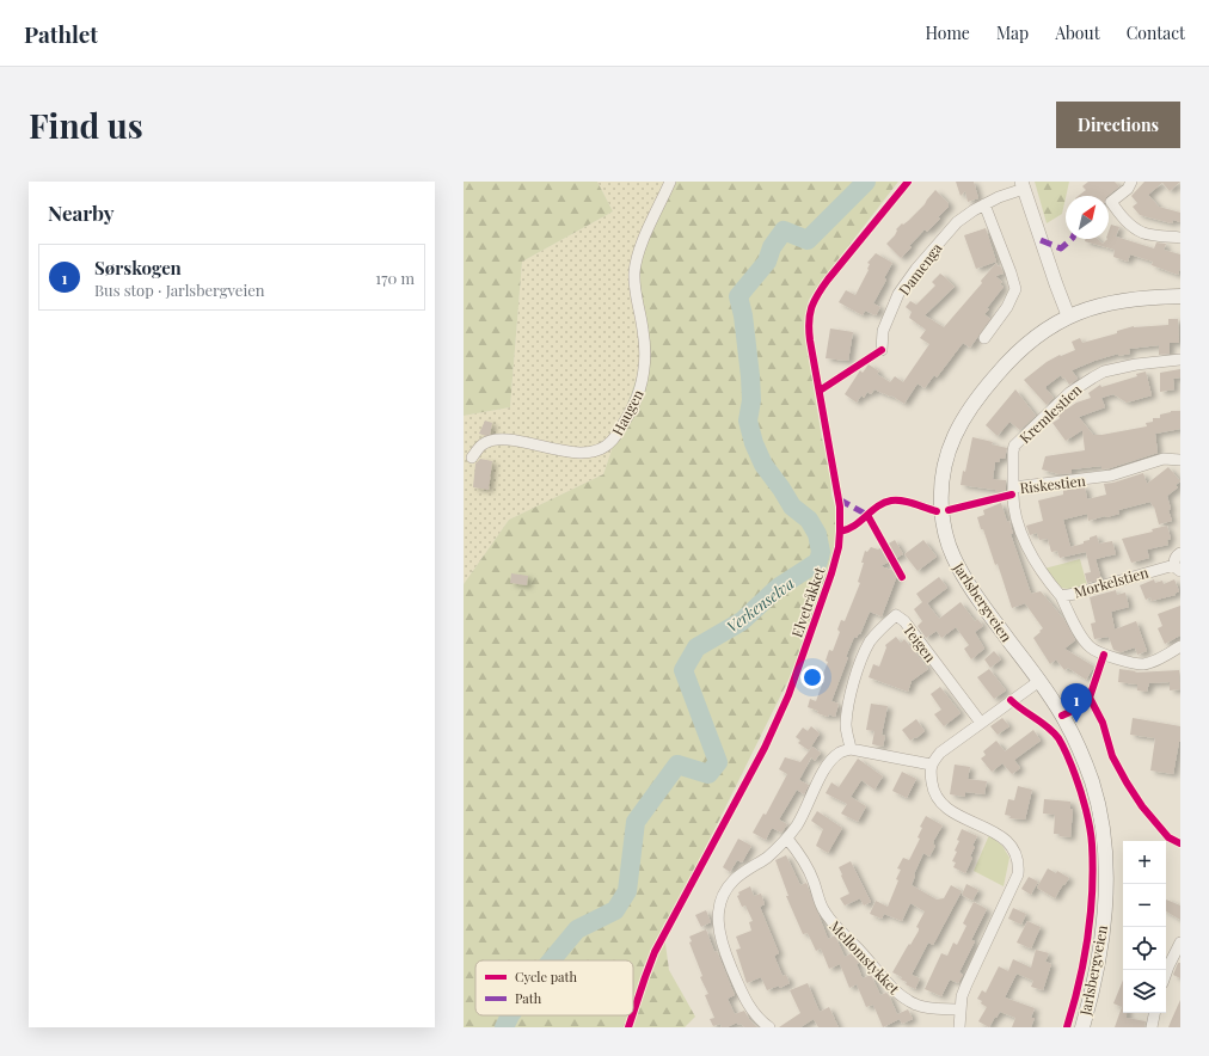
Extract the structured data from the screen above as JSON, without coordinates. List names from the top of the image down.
{
  "streets": {
    "main road": ["Jarlsbergveien"],
    "street": [
      "Damenga",
      "Haugen",
      "Kremlestien",
      "Riskestien",
      "Morkelstien",
      "Teigen",
      "Mellomstykket"
    ],
    "cycle path": ["Elvetråkket"]
  },
  "crossings": [
    ["Kremlestien", "Riskestien"],
    ["Riskestien", "Morkelstien"]
  ],
  "water": ["Verkenselva"],
  "legend": ["Cycle path", "Path"],
  "north": "top right",
  "page": {
    "header": "Pathlet",
    "nav": [
      "Home",
      "Map",
      "About",
      "Contact"
    ],
    "buttons": "Directions",
    "title": "Find us",
    "heading": "Nearby",
    "list": [
      {
        "mark": "1",
        "name": "Sørskogen",
        "note": "Bus stop · Jarlsbergveien",
        "value": "170 m"
      }
    ],
    "pins": "1",
    "map_buttons": ["+", "−"]
  }
}
